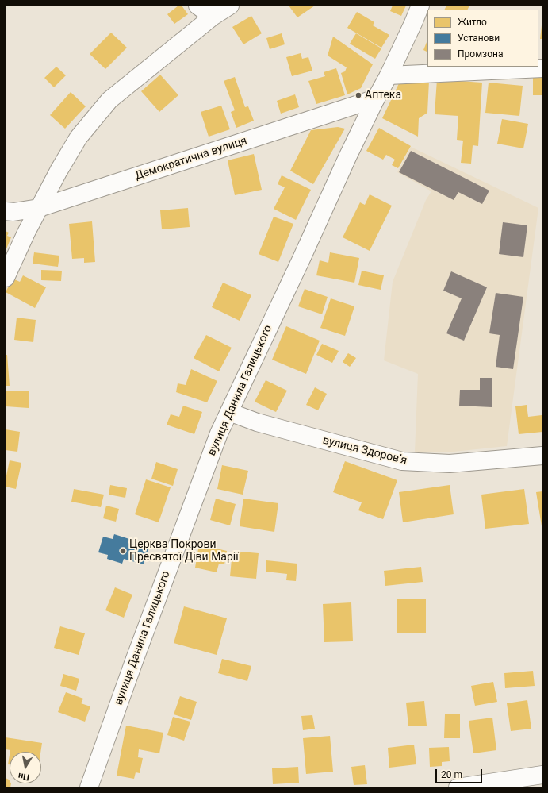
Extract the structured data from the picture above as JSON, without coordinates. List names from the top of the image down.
{
  "streets": {
    "street": ["Демократична вулиця", "вулиця Данила Галицького", "вулиця Здоровʼя"]
  },
  "crossings": [
    ["Демократична вулиця", "вулиця Данила Галицького"],
    ["вулиця Данила Галицького", "вулиця Здоровʼя"]
  ],
  "places": ["Аптека", "Церква Покрови Пресвятої Діви Марії"],
  "legend": ["Житло", "Установи", "Промзона"],
  "scale_bar": "20 m",
  "north": "bottom"
}
